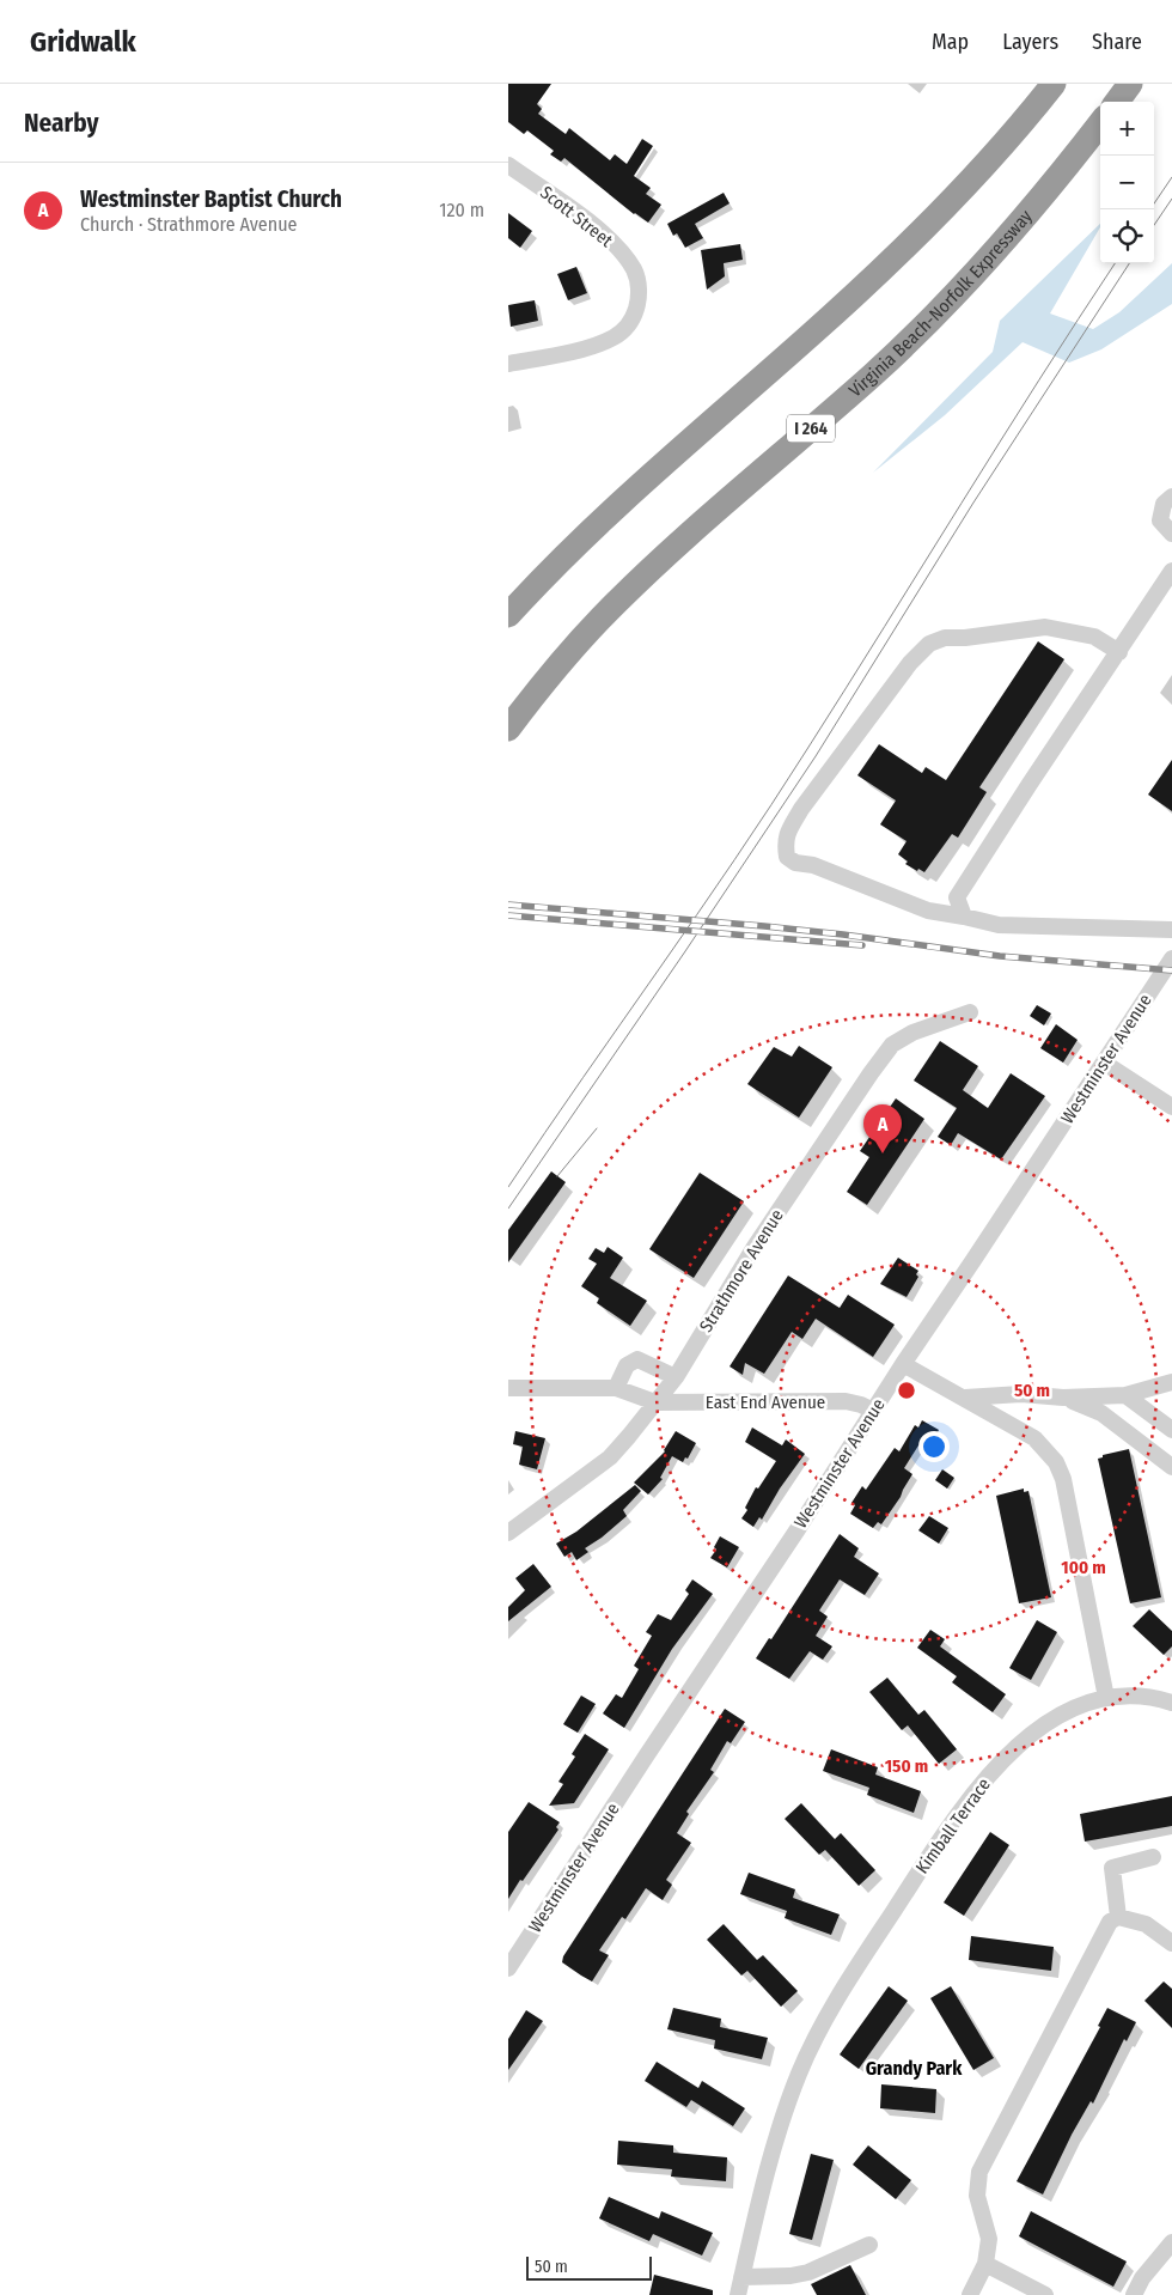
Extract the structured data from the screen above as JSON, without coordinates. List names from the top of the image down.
{
  "streets": {
    "highway": ["Virginia Beach-Norfolk Expressway", "I 264"],
    "street": [
      "Scott Street",
      "Westminster Avenue",
      "Strathmore Avenue",
      "East End Avenue",
      "Kimball Terrace"
    ]
  },
  "crossings": [
    ["Westminster Avenue", "East End Avenue"],
    ["Strathmore Avenue", "East End Avenue"]
  ],
  "districts": ["Grandy Park"],
  "scale_bar": "50 m",
  "page": {
    "header": "Gridwalk",
    "nav": ["Map", "Layers", "Share"],
    "heading": "Nearby",
    "map_buttons": ["+", "−"],
    "list": [
      {
        "mark": "A",
        "name": "Westminster Baptist Church",
        "note": "Church · Strathmore Avenue",
        "value": "120 m"
      }
    ],
    "pins": "A",
    "scale": "50 m"
  },
  "rings": ["50 m", "100 m", "150 m"]
}
